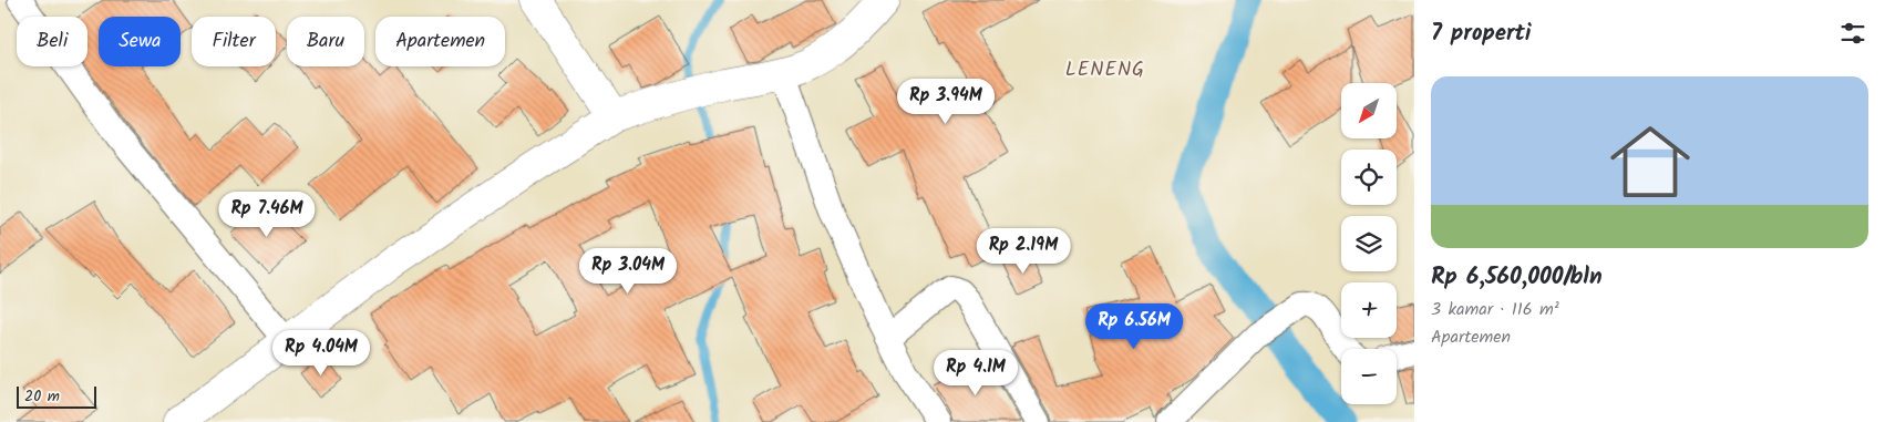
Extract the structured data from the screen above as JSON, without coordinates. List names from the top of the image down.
{
  "districts": ["LENENG"],
  "scale_bar": "20 m",
  "north": "bottom left",
  "page": {
    "heading": "7 properti",
    "chip": [
      "Beli",
      "Sewa",
      "Filter",
      "Baru",
      "Apartemen"
    ],
    "list": [
      {
        "name": "Rp 6,560,000/bln",
        "note": "3 kamar · 116 m² · Apartemen"
      }
    ],
    "price": [
      "Rp 3.94M",
      "Rp 7.46M",
      "Rp 2.19M",
      "Rp 3.04M",
      "Rp 6.56M",
      "Rp 4.04M",
      "Rp 4.1M"
    ],
    "map_buttons": ["+", "−"],
    "scale": "20 m"
  }
}
